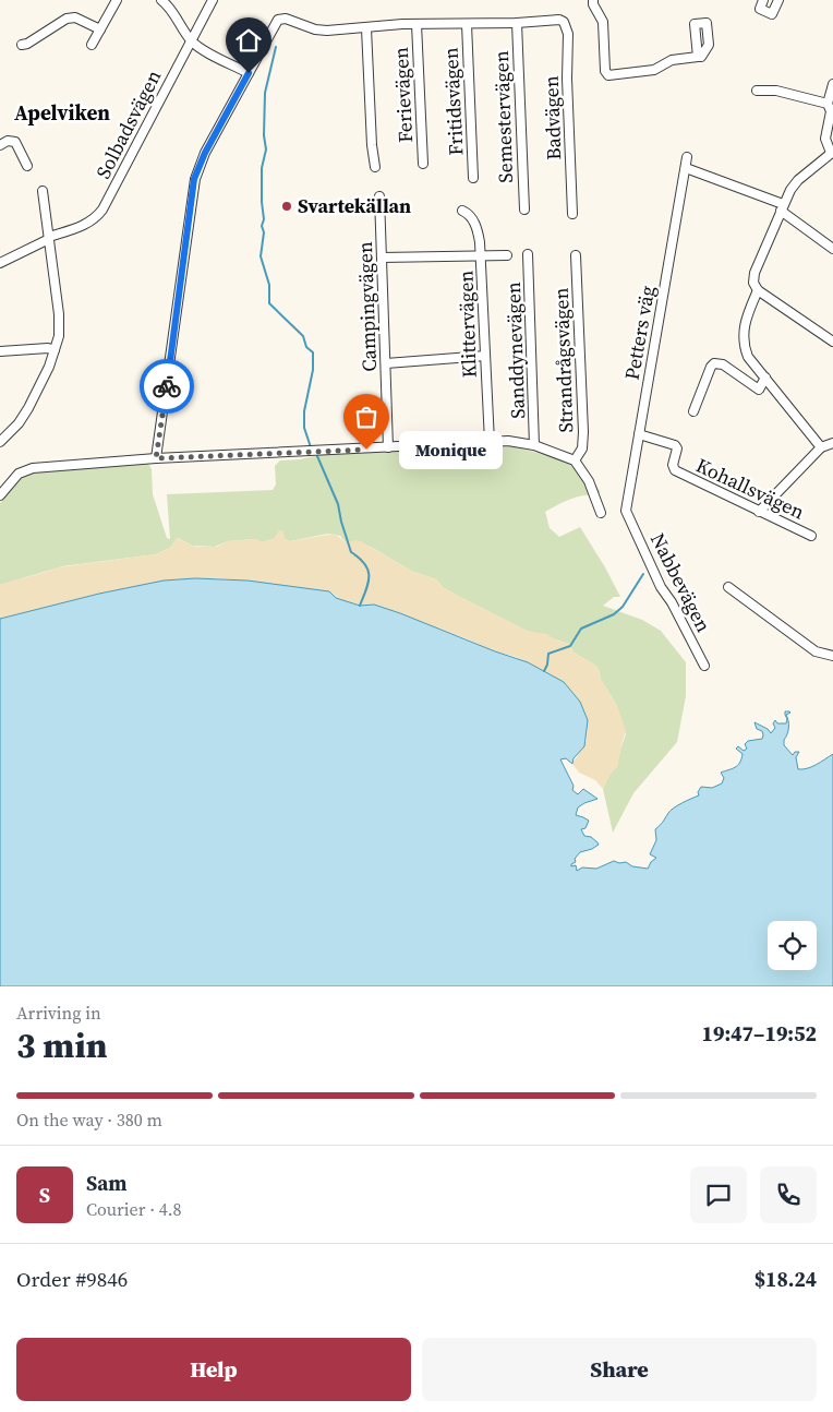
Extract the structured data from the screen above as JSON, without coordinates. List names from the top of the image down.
{
  "streets": {
    "street": [
      "Ferievägen",
      "Fritidsvägen",
      "Semestervägen",
      "Badvägen",
      "Solbadsvägen",
      "Campingvägen",
      "Klittervägen",
      "Petters väg",
      "Sanddynevägen",
      "Strandrågsvägen",
      "Kohallsvägen",
      "Nabbevägen"
    ]
  },
  "crossings": [
    ["Semestervägen", "Badvägen"],
    ["Petters väg", "Kohallsvägen"],
    ["Petters väg", "Nabbevägen"]
  ],
  "districts": ["Apelviken"],
  "places": ["Svartekällan", "Monique"],
  "page": {
    "bubble": "Monique",
    "heading": ["3 min", "Arriving in", "19:47–19:52"],
    "panel": [
      "Sam",
      "Courier · 4.8",
      "Order #9846",
      "$18.24"
    ],
    "bar": "On the way · 380 m",
    "round": "S",
    "buttons": ["Help", "Share"]
  }
}
